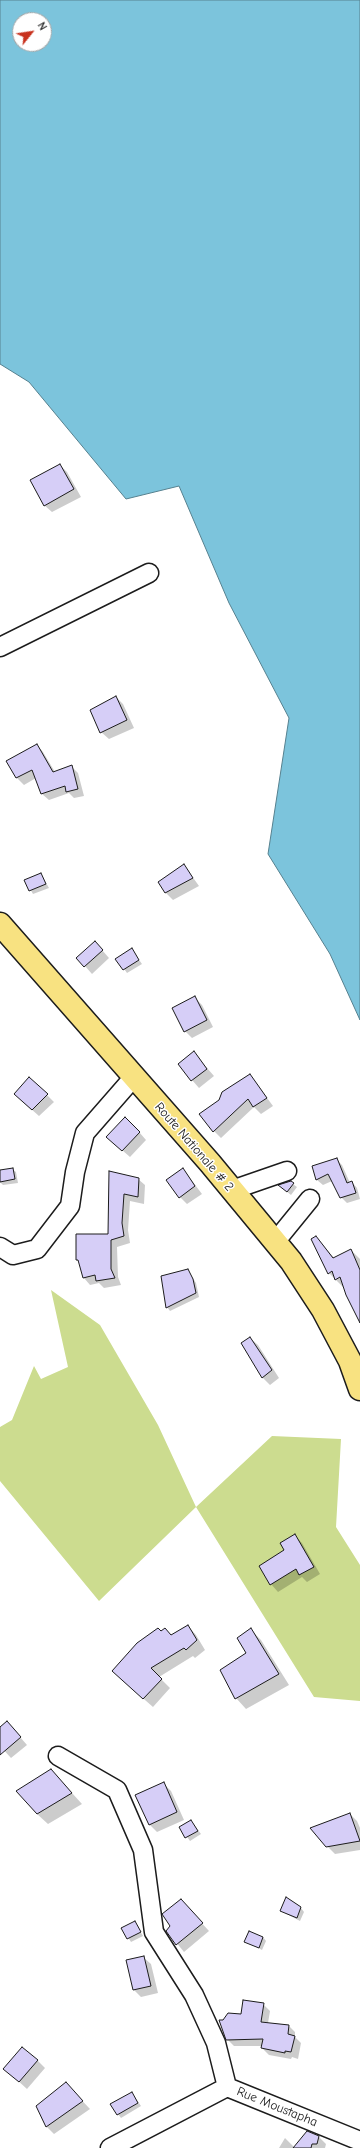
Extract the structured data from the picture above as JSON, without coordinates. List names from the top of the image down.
{
  "streets": {
    "main road": ["Route Nationale # 2"],
    "street": ["Rue Moustapha"]
  },
  "north": "top right"
}
